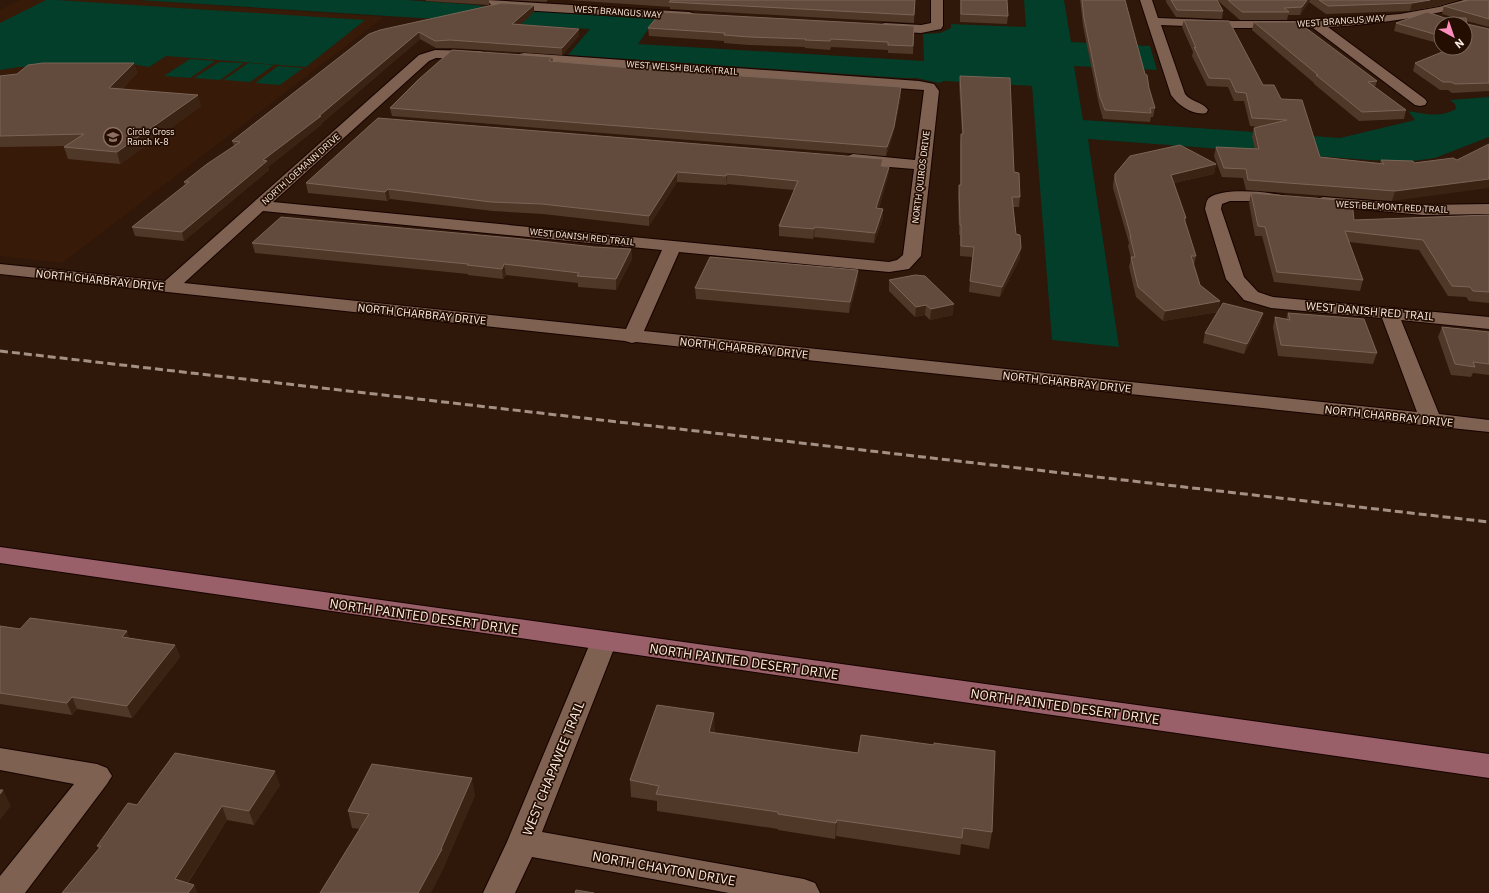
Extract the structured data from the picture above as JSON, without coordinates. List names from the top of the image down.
{
  "streets": {
    "street": [
      "WEST BRANGUS WAY",
      "WEST WELSH BLACK TRAIL",
      "NORTH LOEMANN DRIVE",
      "NORTH QUIROS DRIVE",
      "WEST BELMONT RED TRAIL",
      "WEST DANISH RED TRAIL",
      "NORTH CHARBRAY DRIVE",
      "NORTH PAINTED DESERT DRIVE",
      "WEST CHAPAWEE TRAIL",
      "NORTH CHAYTON DRIVE"
    ]
  },
  "crossings": [
    ["WEST WELSH BLACK TRAIL", "NORTH QUIROS DRIVE"],
    ["NORTH LOEMANN DRIVE", "WEST DANISH RED TRAIL"],
    ["NORTH LOEMANN DRIVE", "NORTH CHARBRAY DRIVE"],
    ["NORTH QUIROS DRIVE", "WEST DANISH RED TRAIL"],
    ["WEST BELMONT RED TRAIL", "WEST DANISH RED TRAIL"],
    ["NORTH PAINTED DESERT DRIVE", "WEST CHAPAWEE TRAIL"],
    ["WEST CHAPAWEE TRAIL", "NORTH CHAYTON DRIVE"]
  ],
  "places": {
    "school or university": ["Circle Cross Ranch K-8"]
  },
  "north": "bottom right"
}
